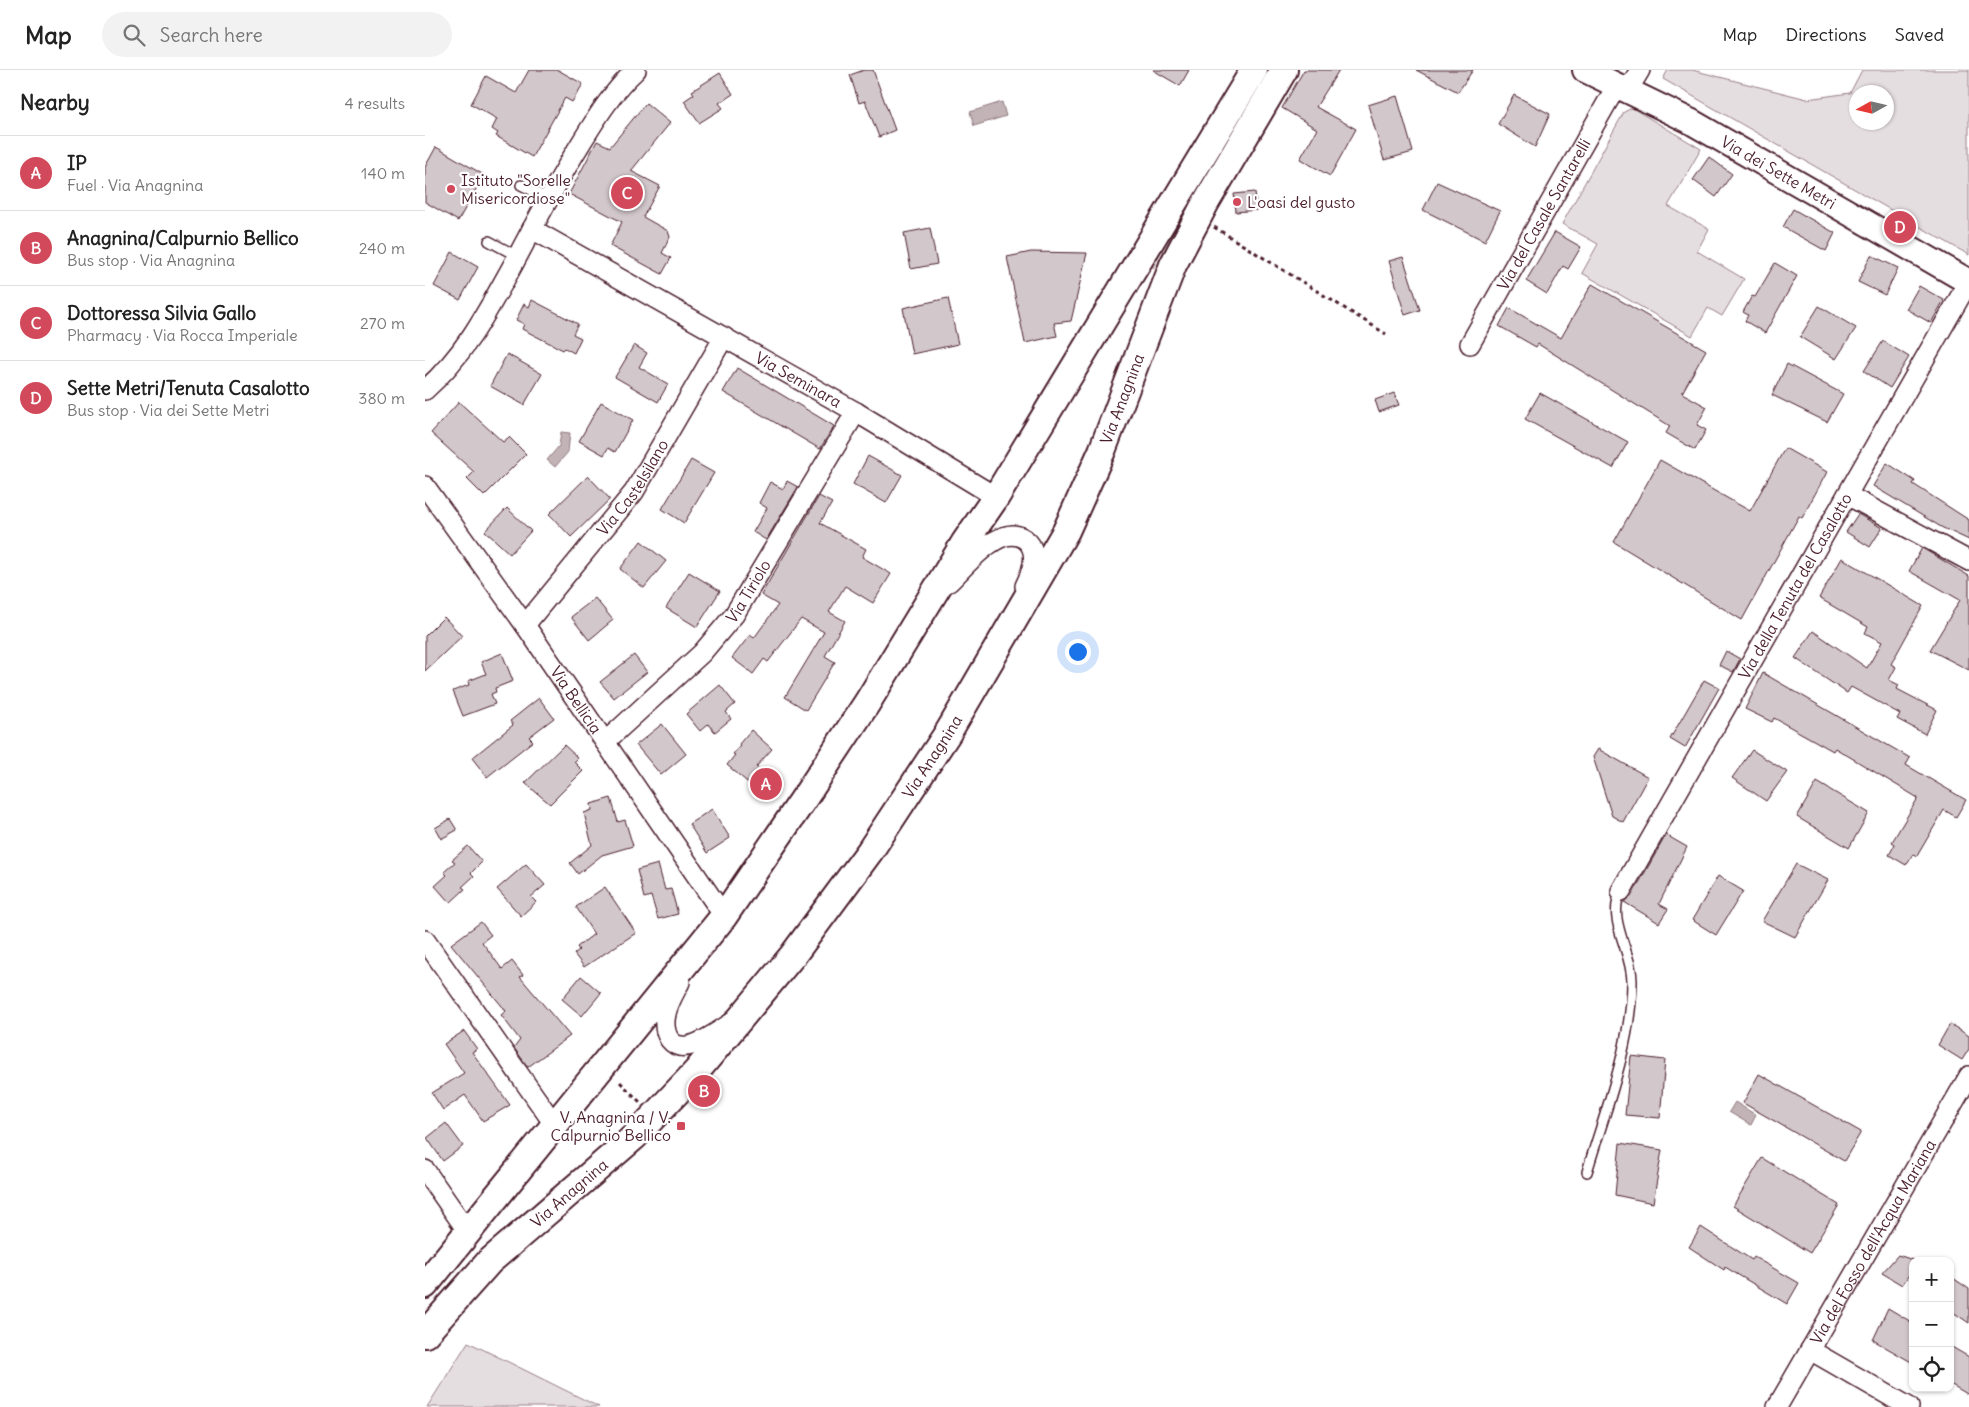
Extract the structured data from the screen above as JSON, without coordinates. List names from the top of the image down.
{
  "streets": {
    "main road": ["Via Anagnina"],
    "street": [
      "Via dei Sette Metri",
      "Via del Casale Santarelli",
      "Via Seminara",
      "Via Castelsilano",
      "Via della Tenuta del Casalotto",
      "Via Tiriolo",
      "Via Bellicia",
      "Via del Fosso dell'Acqua Mariana"
    ]
  },
  "crossings": [
    ["Via dei Sette Metri", "Via del Casale Santarelli"],
    ["Via dei Sette Metri", "Via della Tenuta del Casalotto"],
    ["Via Seminara", "Via Castelsilano"],
    ["Via Seminara", "Via Tiriolo"],
    ["Via Castelsilano", "Via Bellicia"],
    ["Via Tiriolo", "Via Bellicia"]
  ],
  "places": {
    "other": ["Istituto \"Sorelle Misericordiose\"", "L'oasi del gusto"],
    "transit": ["V. Anagnina / V. Calpurnio Bellico"]
  },
  "north": "left",
  "page": {
    "header": "Map",
    "search": "Search here",
    "nav": ["Map", "Directions", "Saved"],
    "heading": ["Nearby", "4 results"],
    "list": [
      {
        "mark": "A",
        "name": "IP",
        "note": "Fuel · Via Anagnina",
        "value": "140 m"
      },
      {
        "mark": "B",
        "name": "Anagnina/Calpurnio Bellico",
        "note": "Bus stop · Via Anagnina",
        "value": "240 m"
      },
      {
        "mark": "C",
        "name": "Dottoressa Silvia Gallo",
        "note": "Pharmacy · Via Rocca Imperiale",
        "value": "270 m"
      },
      {
        "mark": "D",
        "name": "Sette Metri/Tenuta Casalotto",
        "note": "Bus stop · Via dei Sette Metri",
        "value": "380 m"
      }
    ],
    "pins": [
      "C",
      "D",
      "A",
      "B"
    ],
    "map_buttons": ["+", "−"]
  }
}
